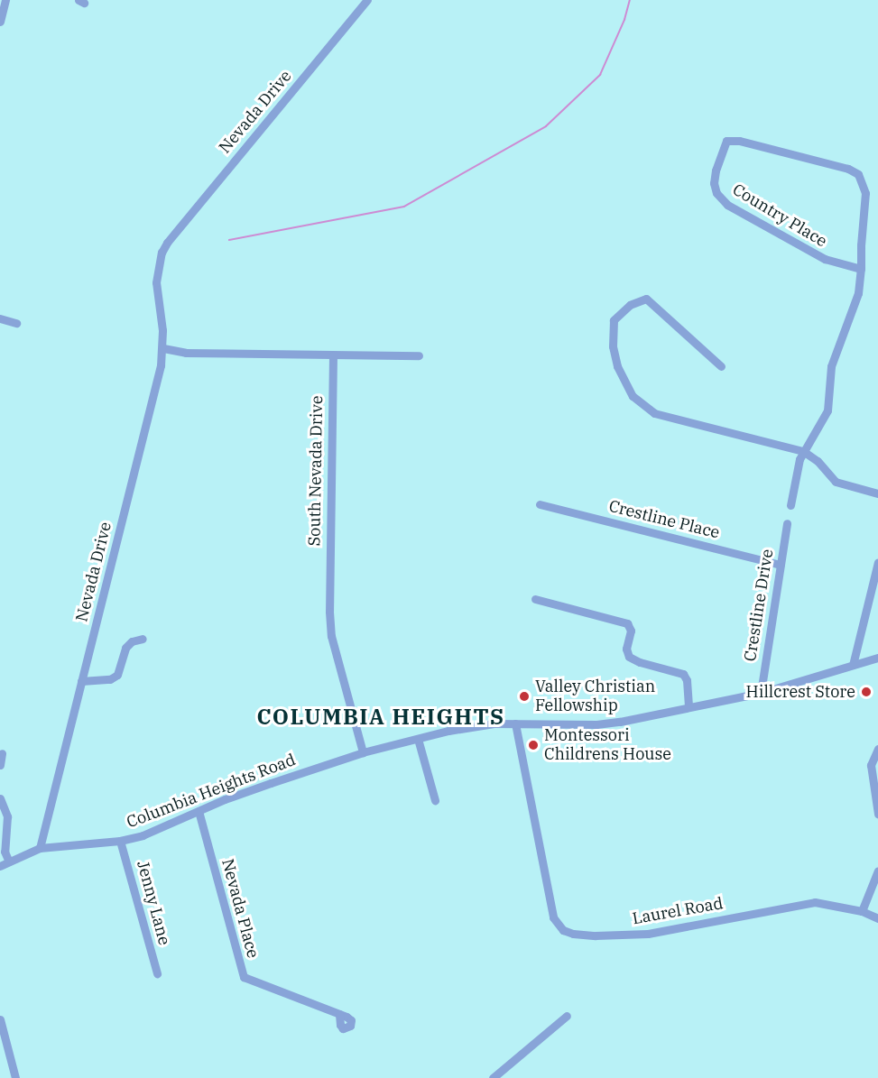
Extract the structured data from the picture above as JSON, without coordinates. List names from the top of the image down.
{
  "streets": {
    "street": [
      "Nevada Drive",
      "Country Place",
      "South Nevada Drive",
      "Crestline Place",
      "Crestline Drive",
      "Columbia Heights Road",
      "Jenny Lane",
      "Nevada Place",
      "Laurel Road"
    ]
  },
  "crossings": [
    ["Nevada Drive", "Columbia Heights Road"],
    ["South Nevada Drive", "Columbia Heights Road"],
    ["Crestline Place", "Crestline Drive"],
    ["Crestline Drive", "Columbia Heights Road"],
    ["Columbia Heights Road", "Jenny Lane"],
    ["Columbia Heights Road", "Nevada Place"],
    ["Columbia Heights Road", "Laurel Road"]
  ],
  "districts": ["COLUMBIA HEIGHTS"],
  "places": ["Hillcrest Store", "Valley Christian Fellowship", "Montessori Childrens House"]
}
